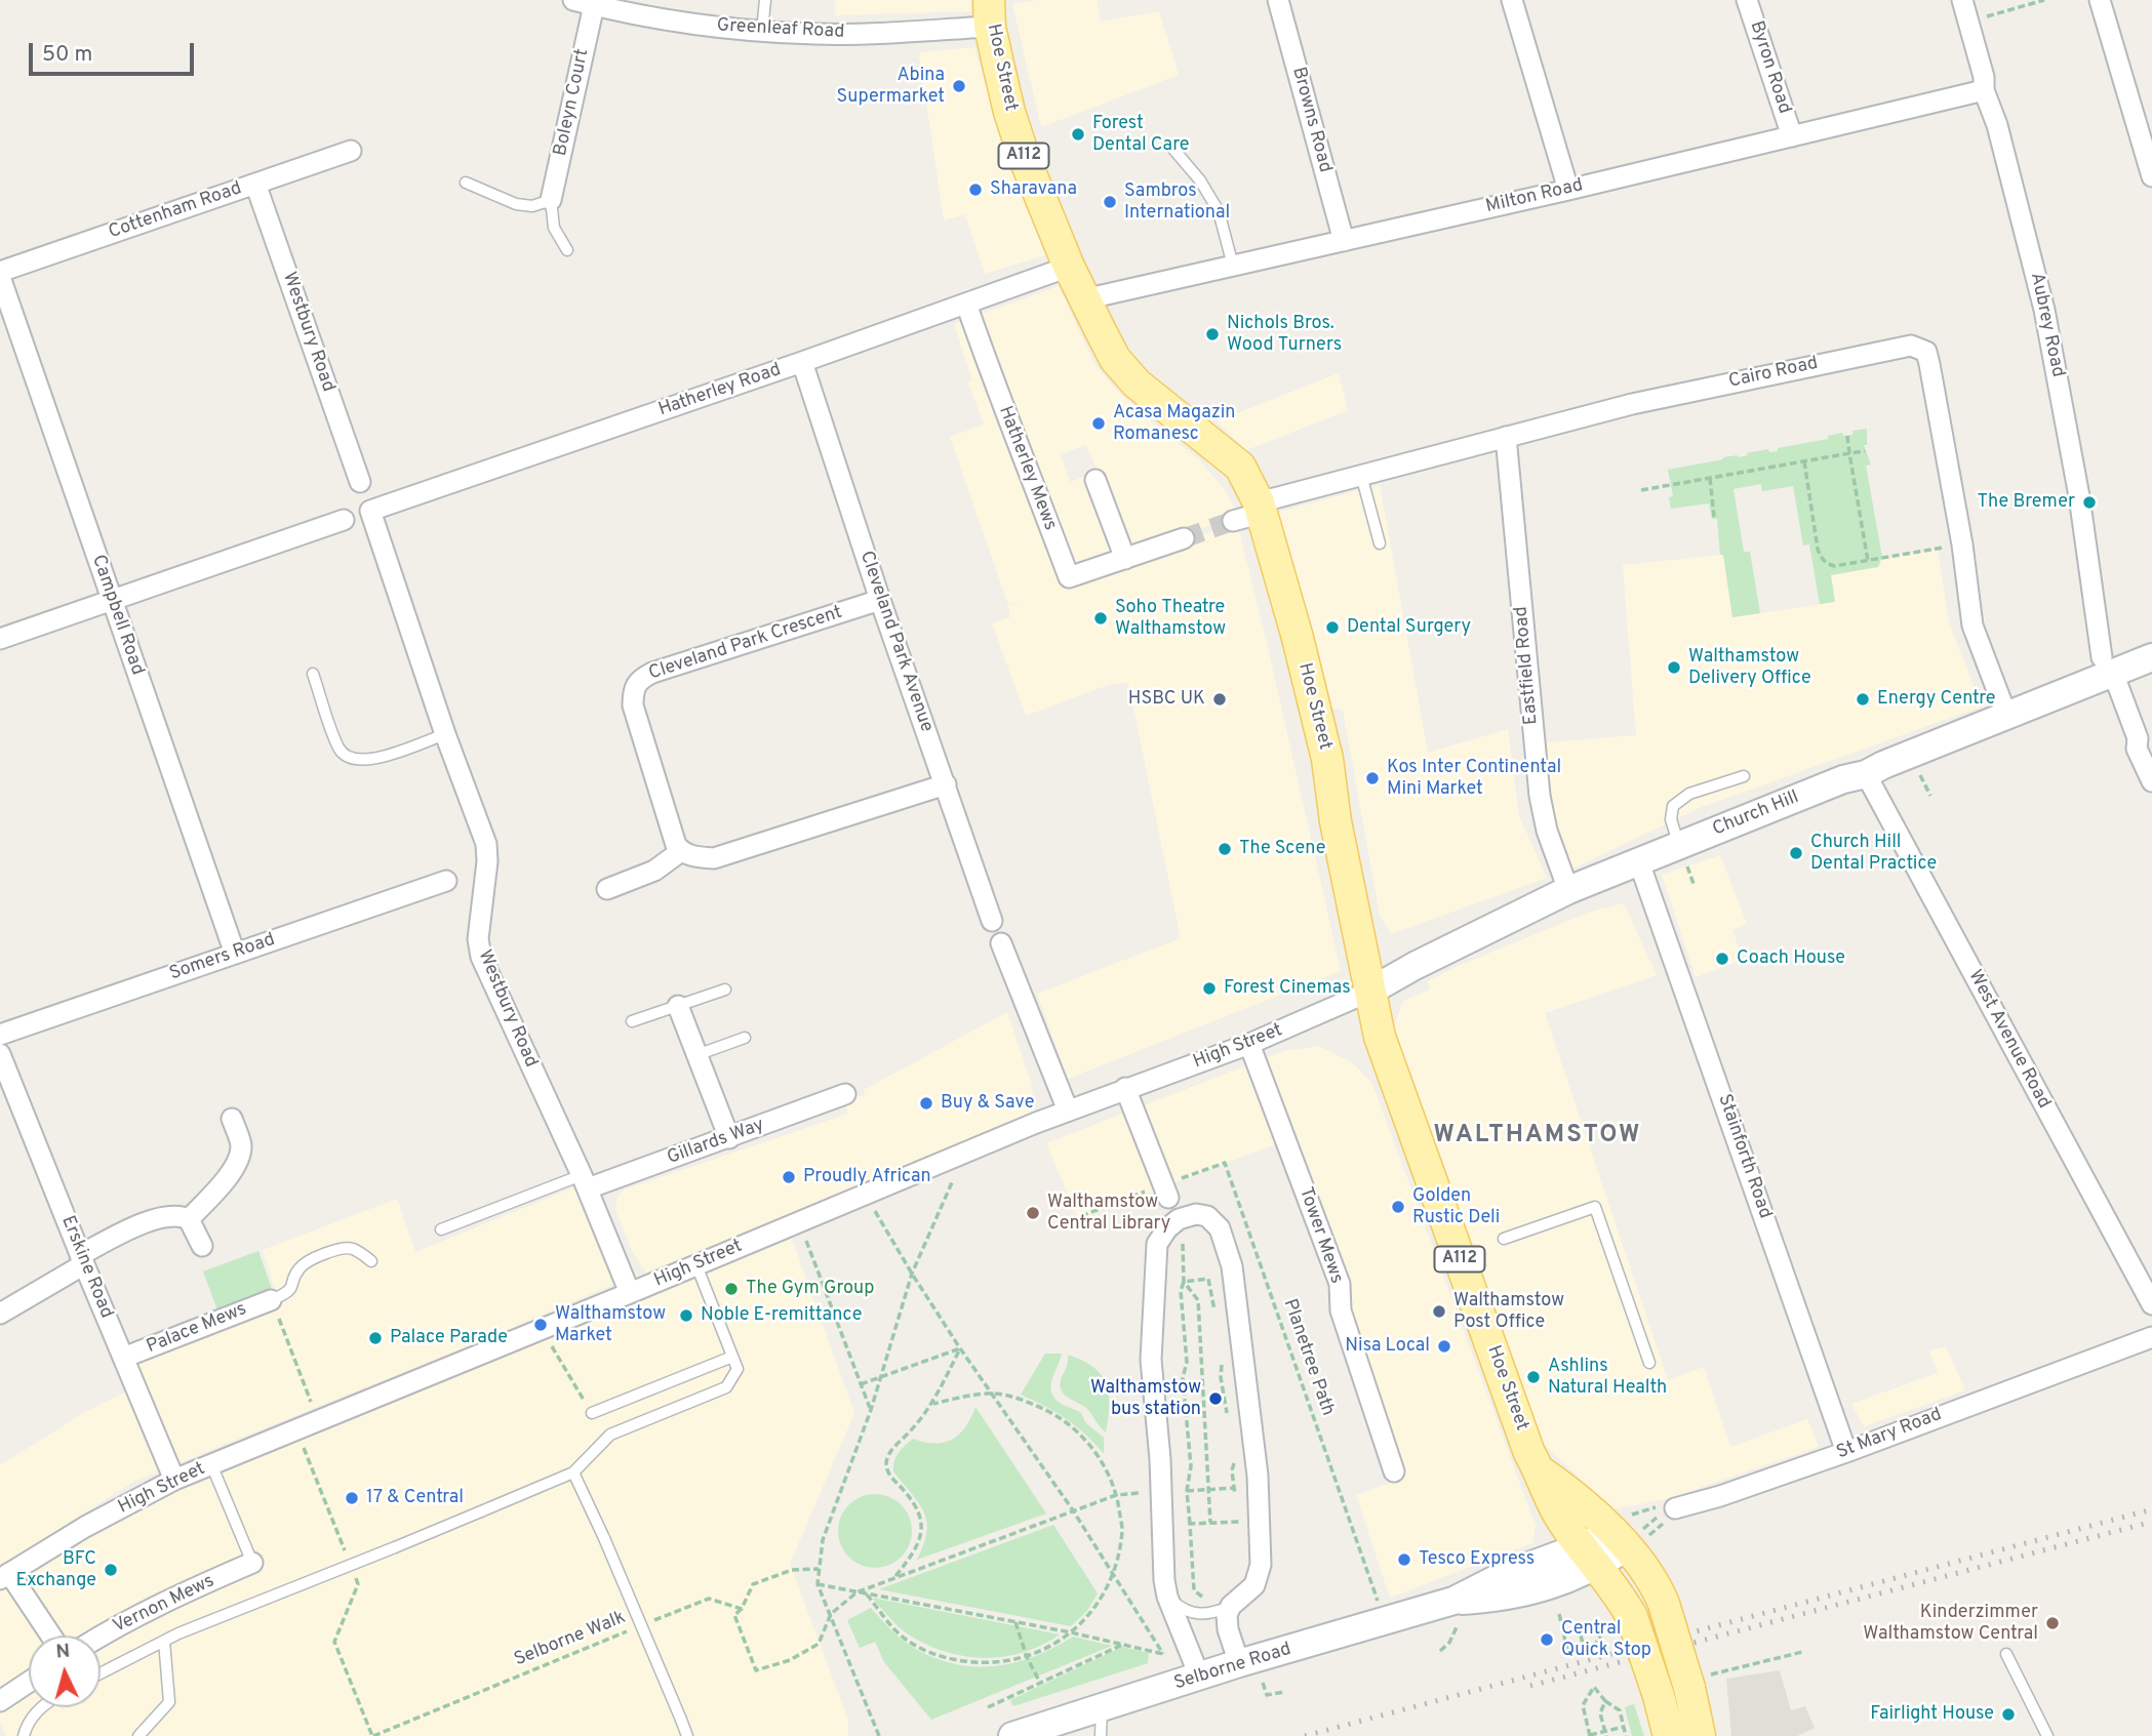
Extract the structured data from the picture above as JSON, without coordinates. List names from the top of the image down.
{
  "streets": {
    "main road": ["Hoe Street", "A112"],
    "street": [
      "Greenleaf Road",
      "Byron Road",
      "Boleyn Court",
      "Browns Road",
      "Milton Road",
      "Cottenham Road",
      "Aubrey Road",
      "Westbury Road",
      "Cairo Road",
      "Hatherley Road",
      "Hatherley Mews",
      "Campbell Road",
      "Cleveland Park Avenue",
      "Cleveland Park Crescent",
      "Eastfield Road",
      "Church Hill",
      "Somers Road",
      "West Avenue Road",
      "High Street",
      "Gillards Way",
      "Stainforth Road",
      "Tower Mews",
      "Erskine Road",
      "Palace Mews",
      "St Mary Road",
      "Vernon Mews",
      "Selborne Road"
    ],
    "path": ["Planetree Path", "Selborne Walk"]
  },
  "crossings": [
    ["Greenleaf Road", "Hoe Street"],
    ["Greenleaf Road", "Boleyn Court"],
    ["Hoe Street", "Milton Road"],
    ["Hoe Street", "Cairo Road"],
    ["Hoe Street", "Hatherley Road"],
    ["Hoe Street", "Church Hill"],
    ["Hoe Street", "High Street"],
    ["Hoe Street", "Selborne Road"],
    ["Byron Road", "Milton Road"],
    ["Browns Road", "Milton Road"],
    ["Milton Road", "Aubrey Road"],
    ["Cottenham Road", "Westbury Road"],
    ["Cottenham Road", "Campbell Road"],
    ["Aubrey Road", "Church Hill"],
    ["Westbury Road", "Hatherley Road"],
    ["Westbury Road", "High Street"],
    ["Westbury Road", "Gillards Way"],
    ["Cairo Road", "Eastfield Road"],
    ["Cairo Road", "Church Hill"],
    ["Hatherley Road", "Hatherley Mews"],
    ["Hatherley Road", "Cleveland Park Avenue"],
    ["Campbell Road", "Somers Road"],
    ["Cleveland Park Avenue", "Cleveland Park Crescent"],
    ["Eastfield Road", "Church Hill"],
    ["Church Hill", "West Avenue Road"],
    ["Church Hill", "High Street"],
    ["Church Hill", "Stainforth Road"],
    ["High Street", "Tower Mews"],
    ["High Street", "Erskine Road"],
    ["Stainforth Road", "St Mary Road"],
    ["Erskine Road", "Palace Mews"],
    ["Planetree Path", "Selborne Road"]
  ],
  "districts": ["WALTHAMSTOW"],
  "places": [
    "Abina Supermarket",
    "Forest Dental Care",
    "Sharavana",
    "Sambros International",
    "Nichols Bros. Wood Turners",
    "Acasa Magazin Romanesc",
    "The Bremer",
    "Soho Theatre Walthamstow",
    "Dental Surgery",
    "Walthamstow Delivery Office",
    "HSBC UK",
    "Energy Centre",
    "Kos Inter Continental Mini Market",
    "The Scene",
    "Church Hill Dental Practice",
    "Coach House",
    "Forest Cinemas",
    "Buy & Save",
    "Proudly African",
    "Golden Rustic Deli",
    "Walthamstow Central Library",
    "The Gym Group",
    "Walthamstow Post Office",
    "Noble E-remittance",
    "Walthamstow Market",
    "Palace Parade",
    "Nisa Local",
    "Ashlins Natural Health",
    "Walthamstow bus station",
    "17 & Central",
    "Tesco Express",
    "BFC Exchange",
    "Kinderzimmer Walthamstow Central",
    "Central Quick Stop",
    "Fairlight House"
  ],
  "scale_bar": "50 m",
  "north": "top"
}
